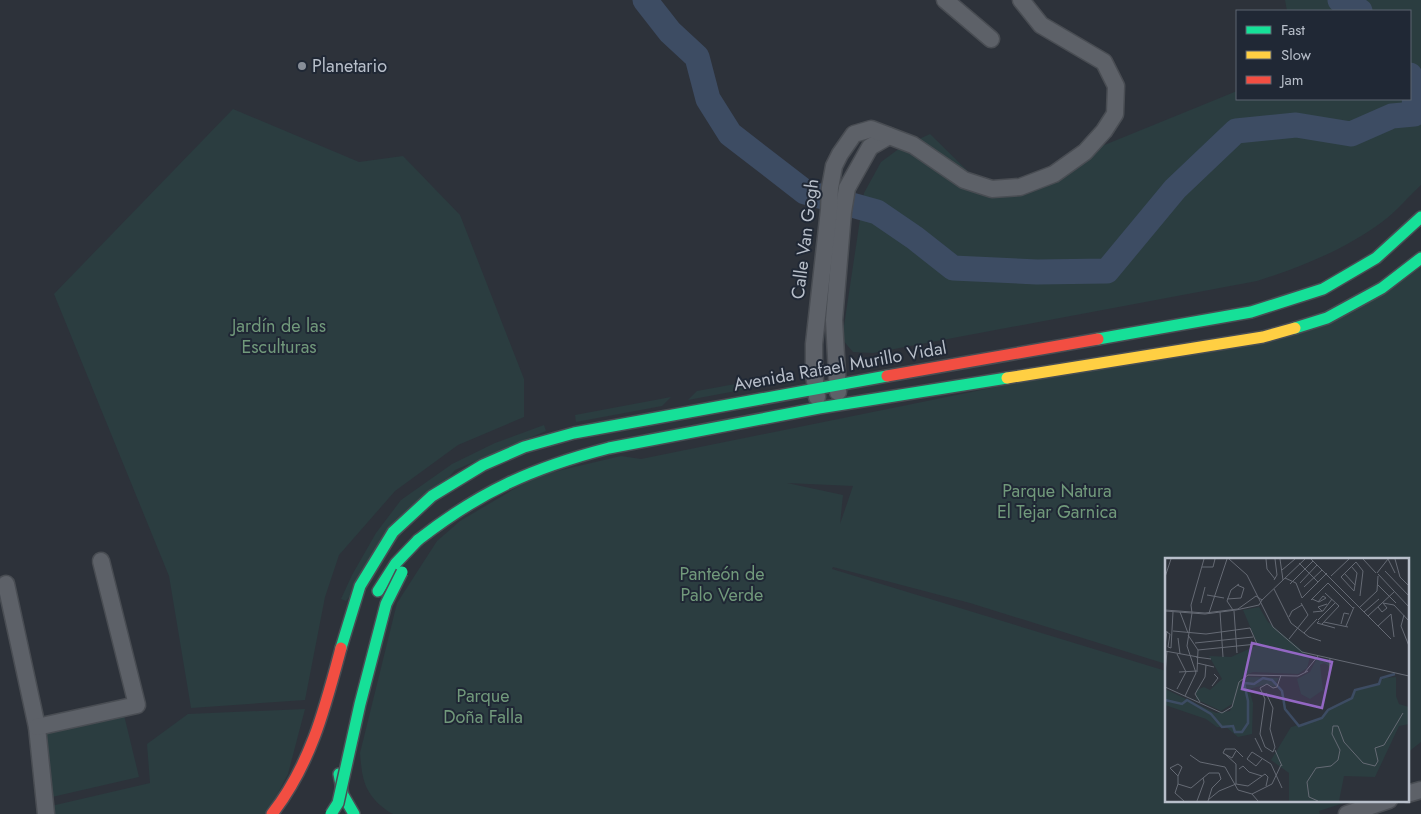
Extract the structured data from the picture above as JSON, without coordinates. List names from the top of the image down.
{
  "streets": {
    "main road": ["Avenida Rafael Murillo Vidal"],
    "street": ["Calle Van Gogh"]
  },
  "crossings": [
    ["Calle Van Gogh", "Avenida Rafael Murillo Vidal"]
  ],
  "parks": [
    "Jardín de las Esculturas",
    "Parque Natura El Tejar Garnica",
    "Panteón de Palo Verde",
    "Parque Doña Falla"
  ],
  "places": ["Planetario"],
  "legend": ["Fast", "Slow", "Jam"]
}
